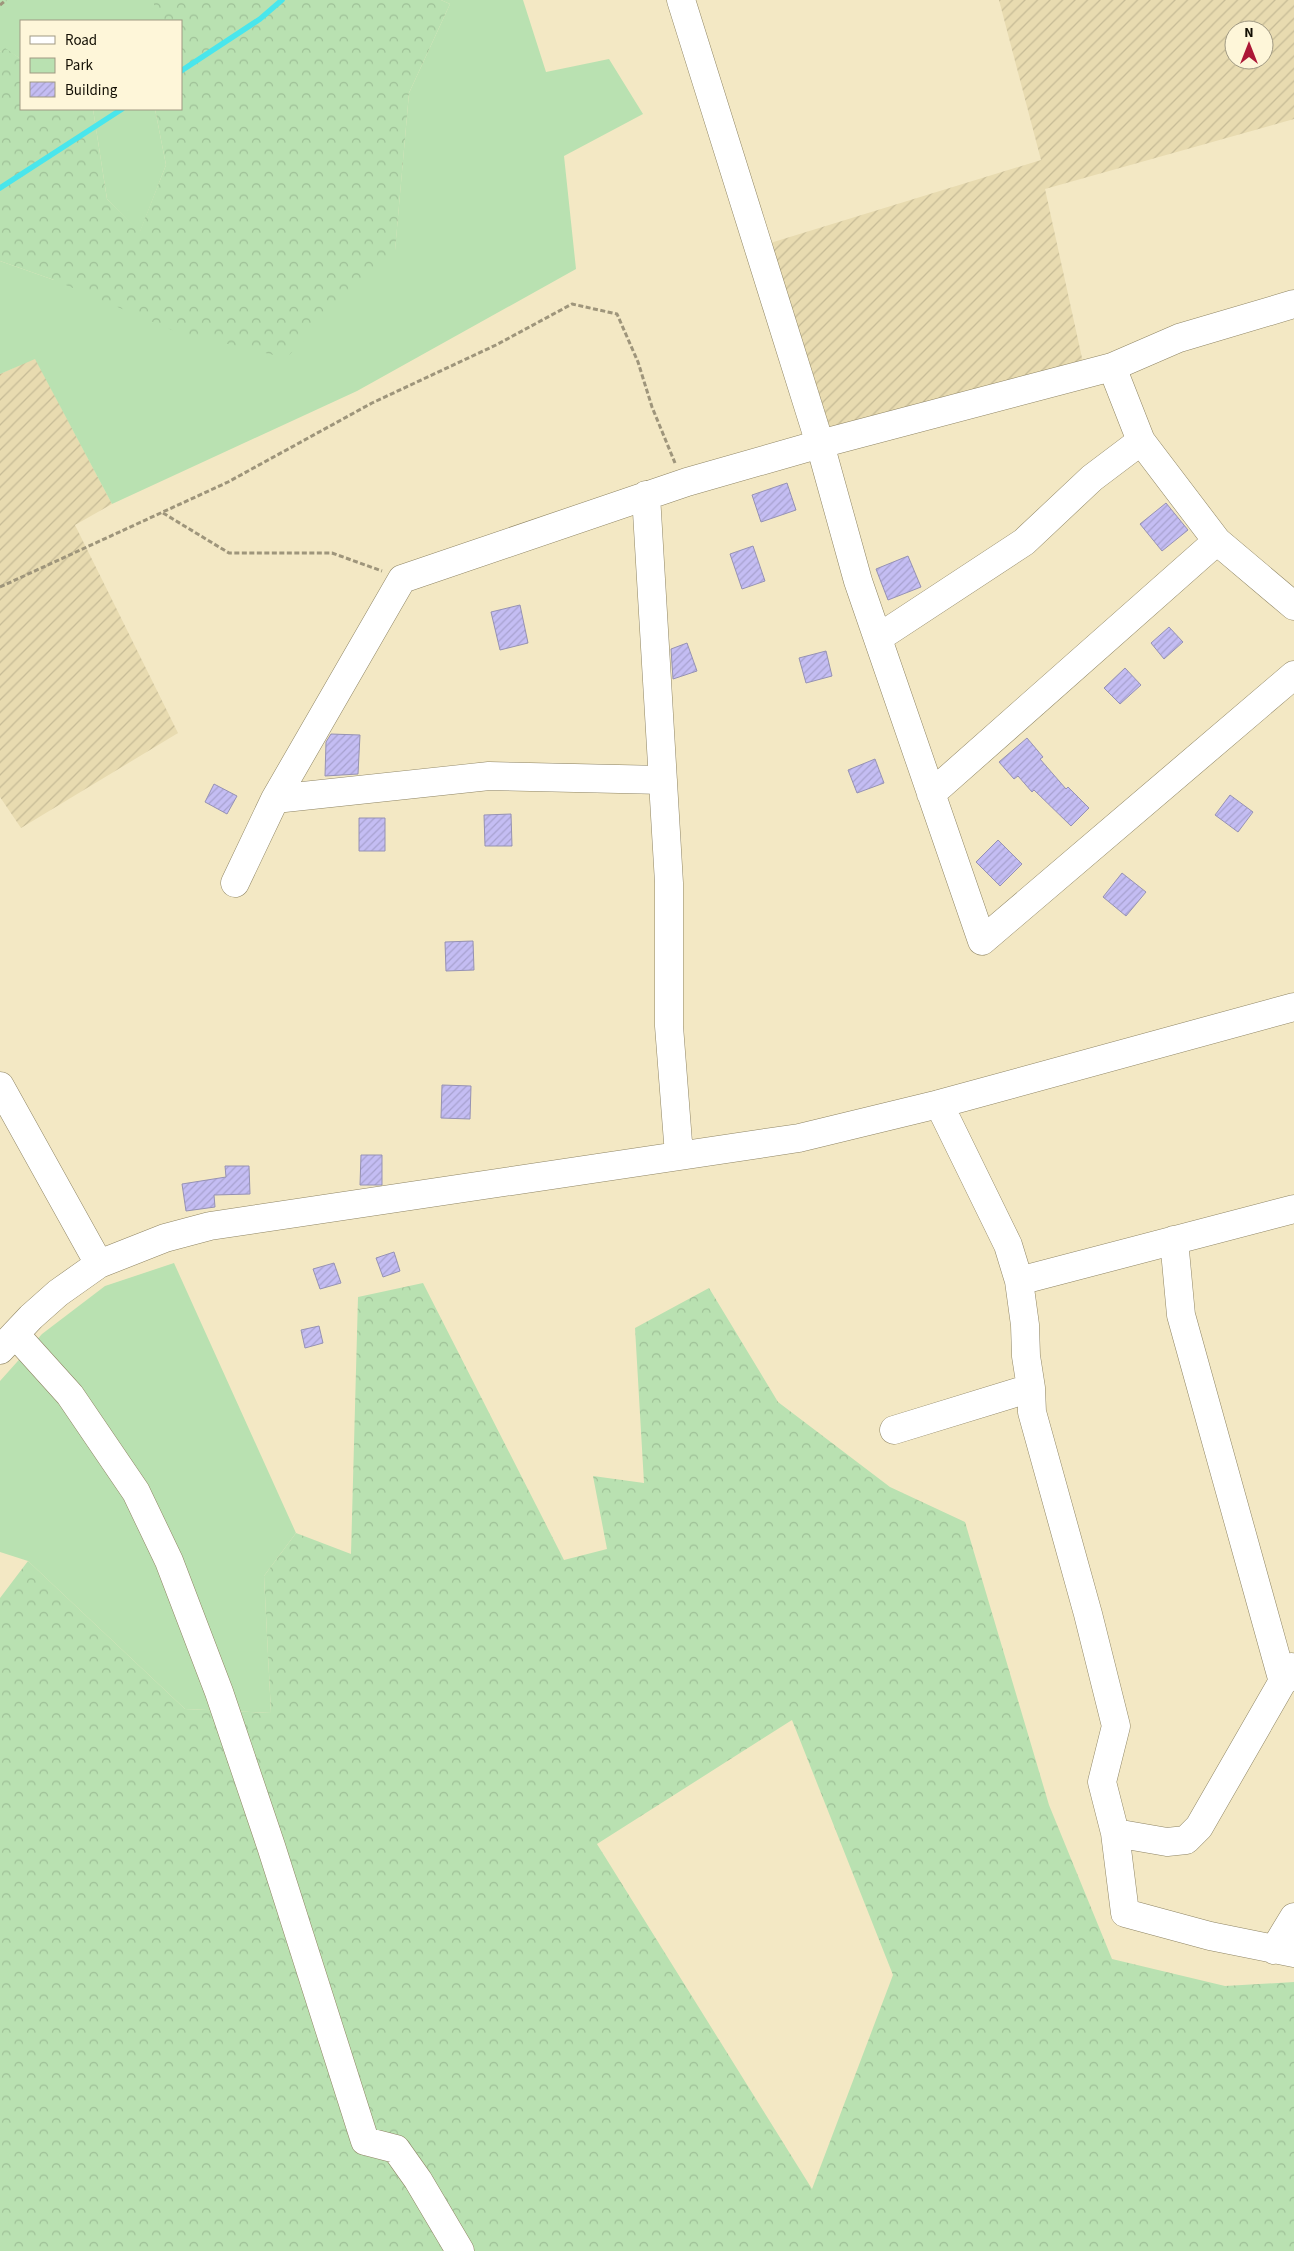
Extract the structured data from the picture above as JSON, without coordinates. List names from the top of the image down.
{
  "legend": ["Road", "Park", "Building"],
  "north": "top"
}
